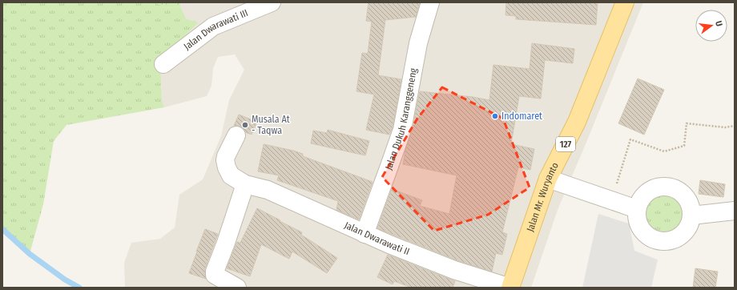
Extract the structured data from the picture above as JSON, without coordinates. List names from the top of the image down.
{
  "streets": {
    "main road": ["127", "Jalan Mr. Wuryanto"],
    "street": ["Jalan Dwarawati III", "Jalan Dukuh Karanggeneng", "Jalan Dwarawati II"]
  },
  "crossings": [
    ["Jalan Dukuh Karanggeneng", "Jalan Dwarawati II"],
    ["Jalan Mr. Wuryanto", "Jalan Dwarawati II"]
  ],
  "places": ["Indomaret", "Musala At - Taqwa"],
  "north": "right"
}
